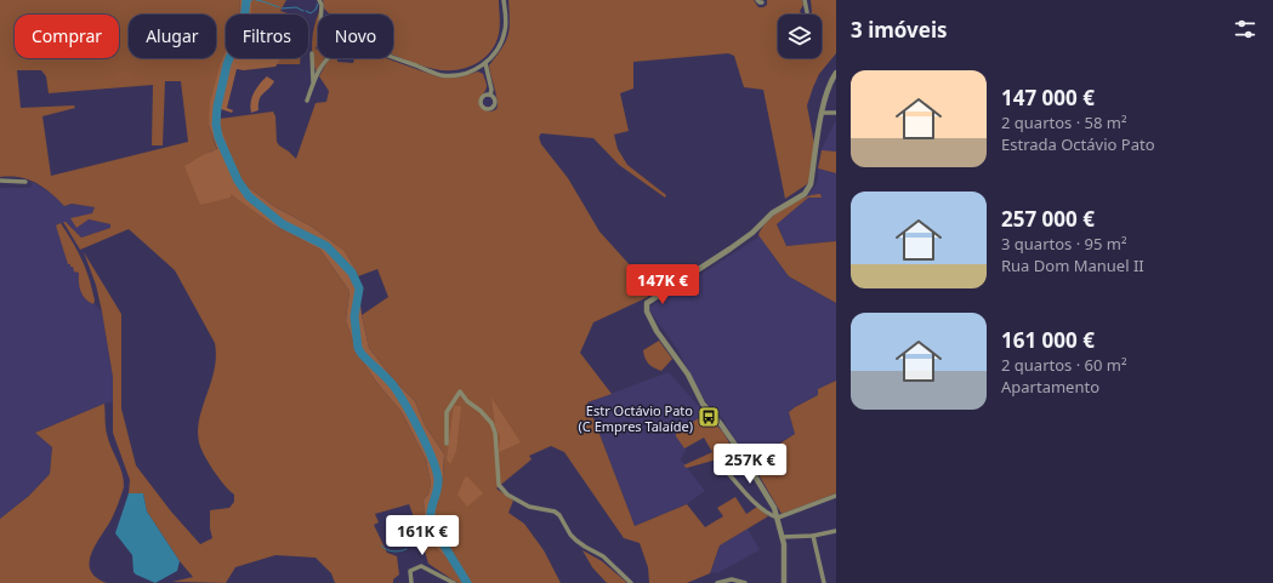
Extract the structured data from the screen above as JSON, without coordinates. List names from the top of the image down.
{
  "places": {
    "bus stop": ["Estr Octávio Pato (C Empres Talaíde)"]
  },
  "page": {
    "heading": "3 imóveis",
    "chip": [
      "Comprar",
      "Alugar",
      "Filtros",
      "Novo"
    ],
    "list": [
      {
        "name": "147 000 €",
        "note": "2 quartos · 58 m² · Estrada Octávio Pato"
      },
      {
        "name": "257 000 €",
        "note": "3 quartos · 95 m² · Rua Dom Manuel II"
      },
      {
        "name": "161 000 €",
        "note": "2 quartos · 60 m² · Apartamento"
      }
    ],
    "price": ["147K €", "257K €", "161K €"]
  }
}
